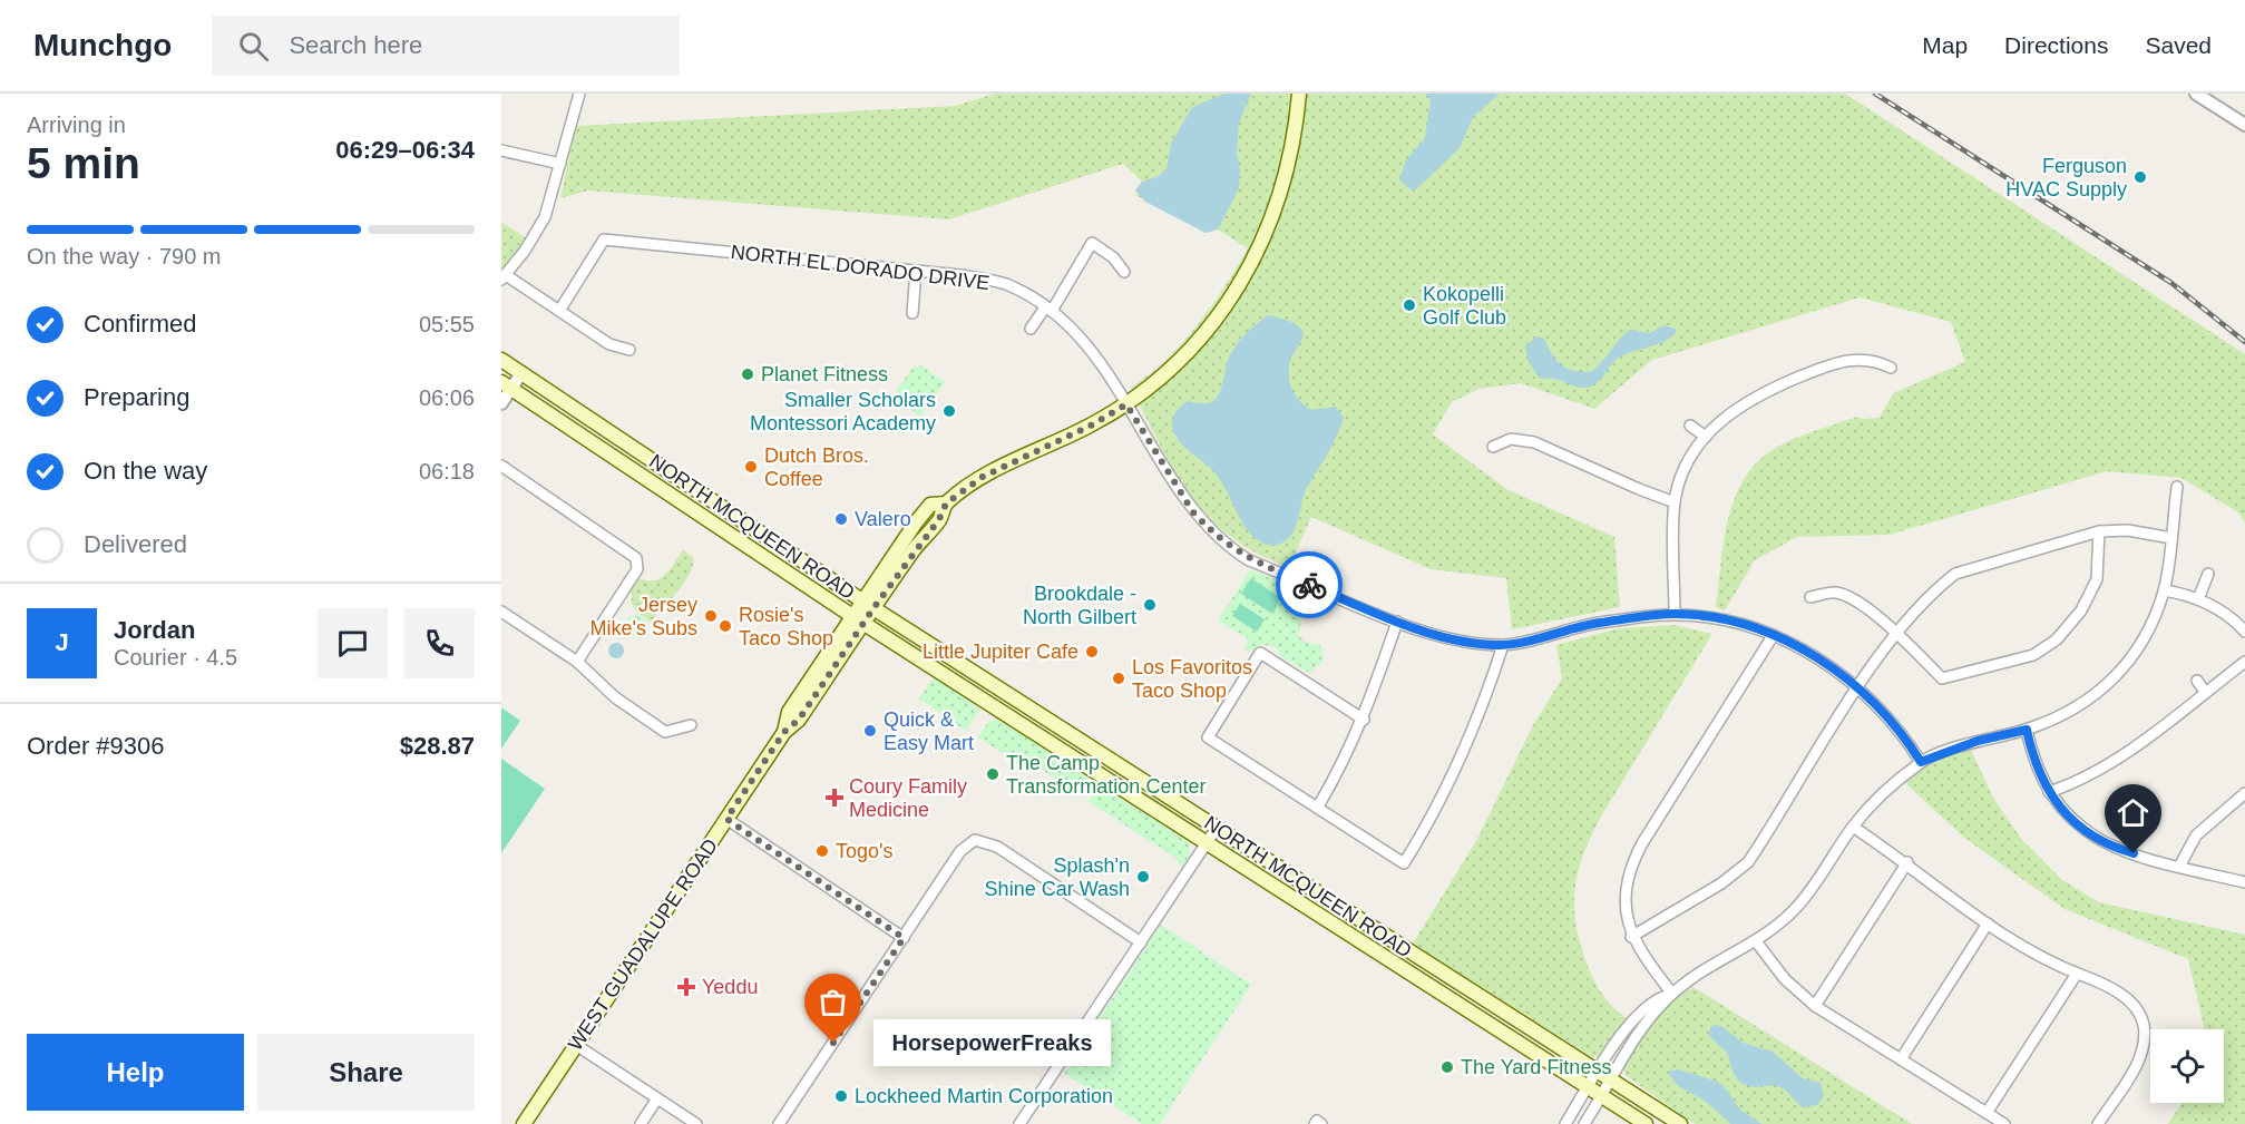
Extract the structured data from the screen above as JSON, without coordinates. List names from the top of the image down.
{
  "streets": {
    "main road": ["NORTH MCQUEEN ROAD", "WEST GUADALUPE ROAD"],
    "street": ["NORTH EL DORADO DRIVE"]
  },
  "crossings": [
    ["NORTH EL DORADO DRIVE", "WEST GUADALUPE ROAD"],
    ["NORTH MCQUEEN ROAD", "WEST GUADALUPE ROAD"]
  ],
  "places": {
    "other": [
      "Ferguson HVAC Supply",
      "Kokopelli Golf Club",
      "Planet Fitness",
      "Smaller Scholars Montessori Academy",
      "Dutch Bros. Coffee",
      "Valero",
      "Brookdale - North Gilbert",
      "Jersey Mike's Subs",
      "Rosie's Taco Shop",
      "Little Jupiter Cafe",
      "Los Favoritos Taco Shop",
      "Quick & Easy Mart",
      "The Camp Transformation Center",
      "Togo's",
      "Splash'n Shine Car Wash",
      "HorsepowerFreaks",
      "The Yard Fitness",
      "Lockheed Martin Corporation"
    ],
    "health": ["Coury Family Medicine", "Yeddu"]
  },
  "page": {
    "header": "Munchgo",
    "search": "Search here",
    "nav": ["Map", "Directions", "Saved"],
    "heading": ["5 min", "Arriving in", "06:29–06:34"],
    "panel": [
      "Jordan",
      "Courier · 4.5",
      "Order #9306",
      "$28.87"
    ],
    "bar": "On the way · 790 m",
    "list": [
      ["Confirmed", "05:55"],
      ["Preparing", "06:06"],
      ["On the way", "06:18"],
      "Delivered"
    ],
    "round": "J",
    "bubble": "HorsepowerFreaks",
    "buttons": ["Help", "Share"]
  }
}
